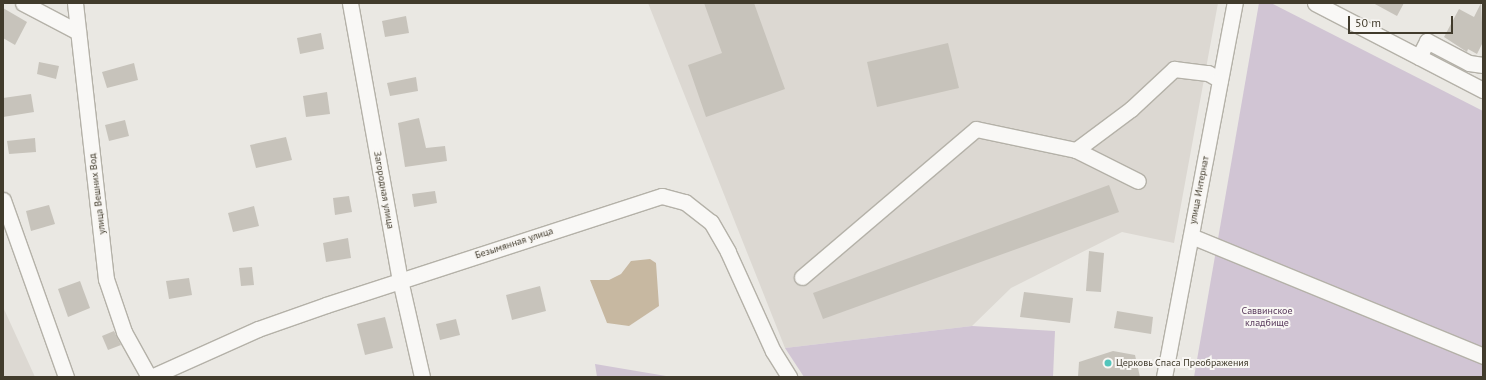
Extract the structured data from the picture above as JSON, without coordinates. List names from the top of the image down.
{
  "streets": {
    "street": [
      "Загородная улица",
      "улица Интернат",
      "улица Вешних Вод",
      "Безымянная улица"
    ]
  },
  "crossings": [
    ["Загородная улица", "Безымянная улица"],
    ["улица Вешних Вод", "Безымянная улица"]
  ],
  "parks": ["Саввинское кладбище"],
  "places": ["Церковь Спаса Преображения"],
  "scale_bar": "50 m"
}
